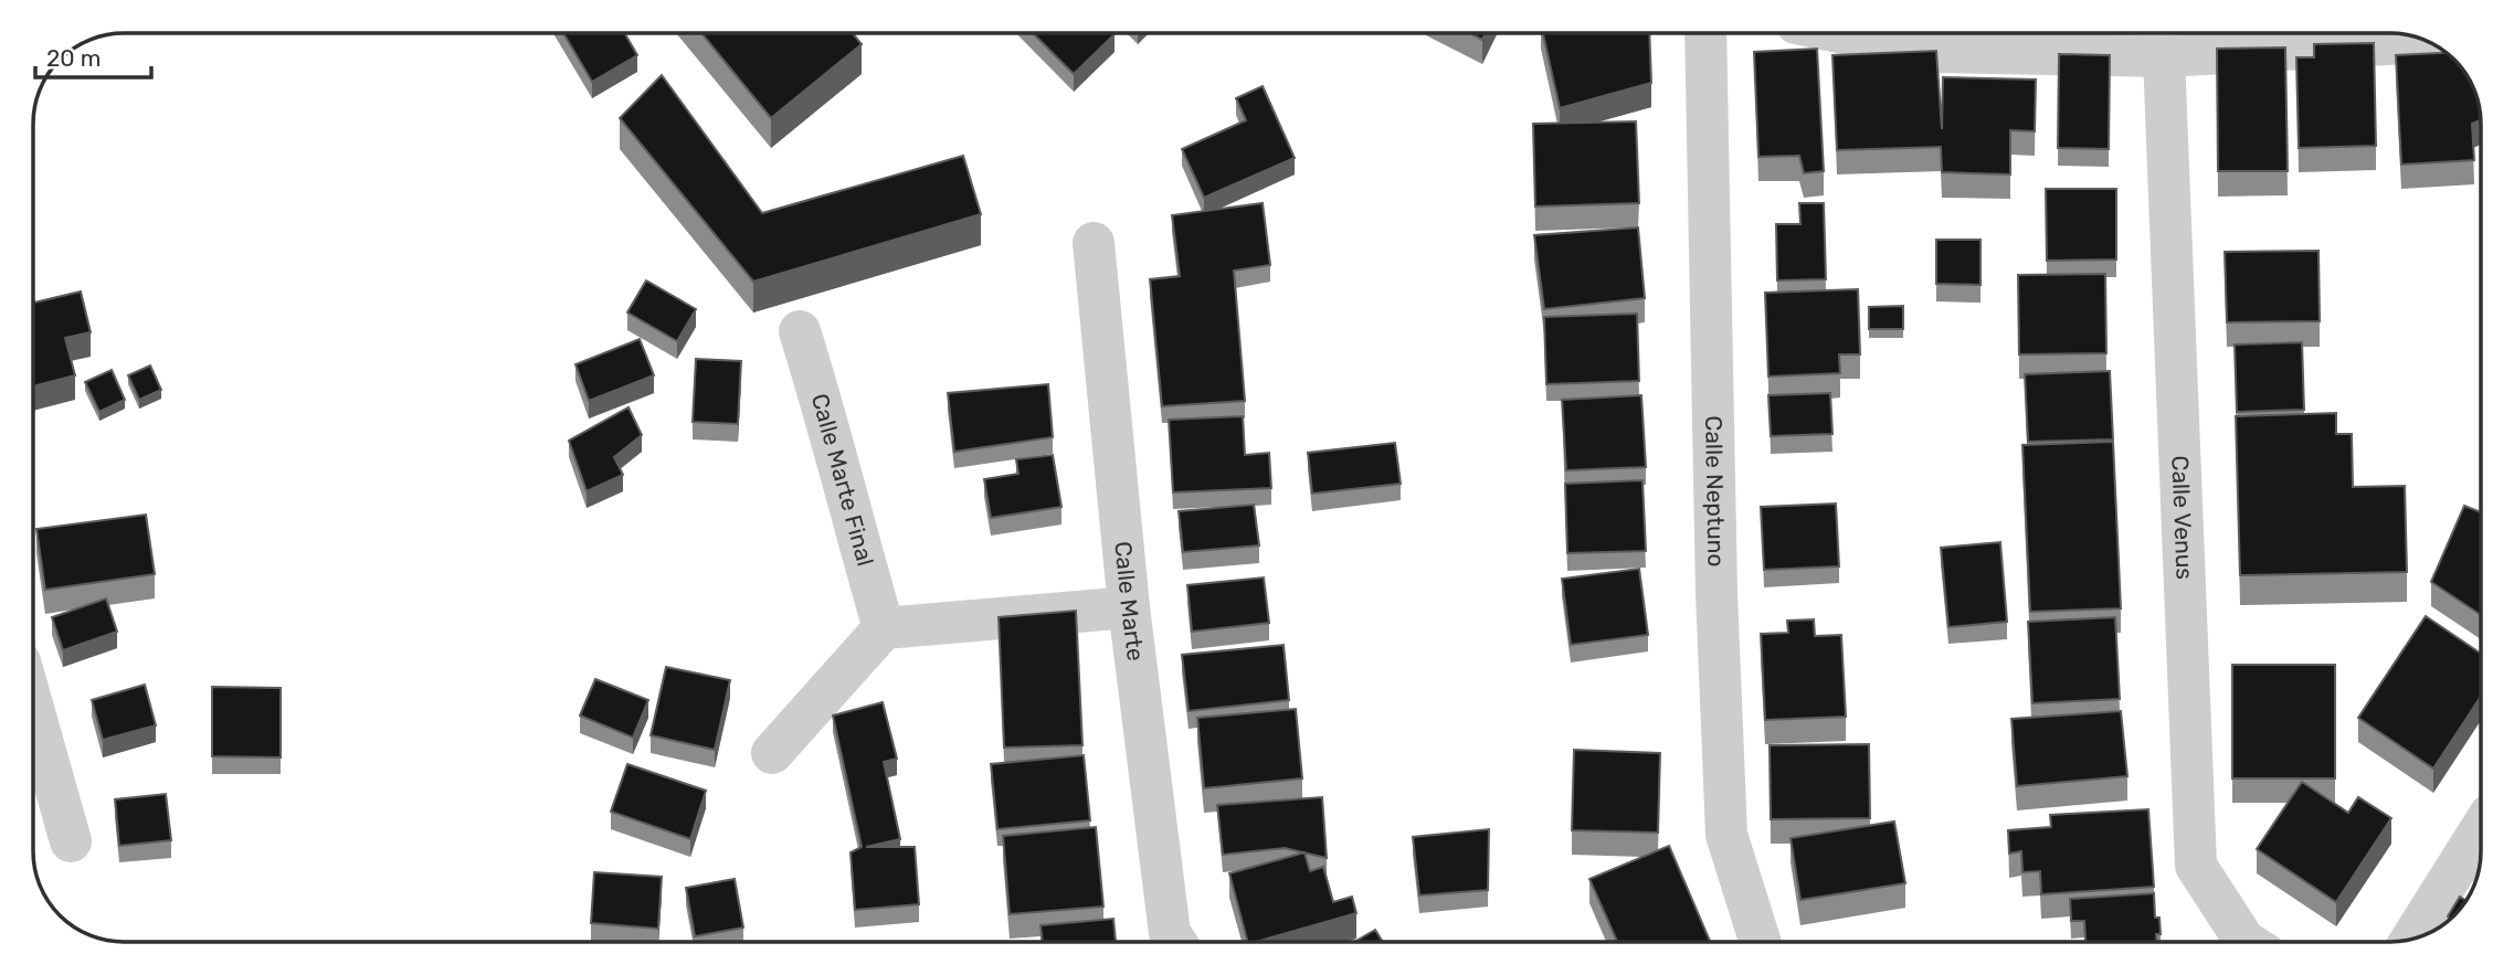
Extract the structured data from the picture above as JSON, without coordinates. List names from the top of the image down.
{
  "streets": {
    "street": [
      "Calle Marte Final",
      "Calle Neptuno",
      "Calle Venus",
      "Calle Marte"
    ]
  },
  "scale_bar": "20 m"
}
